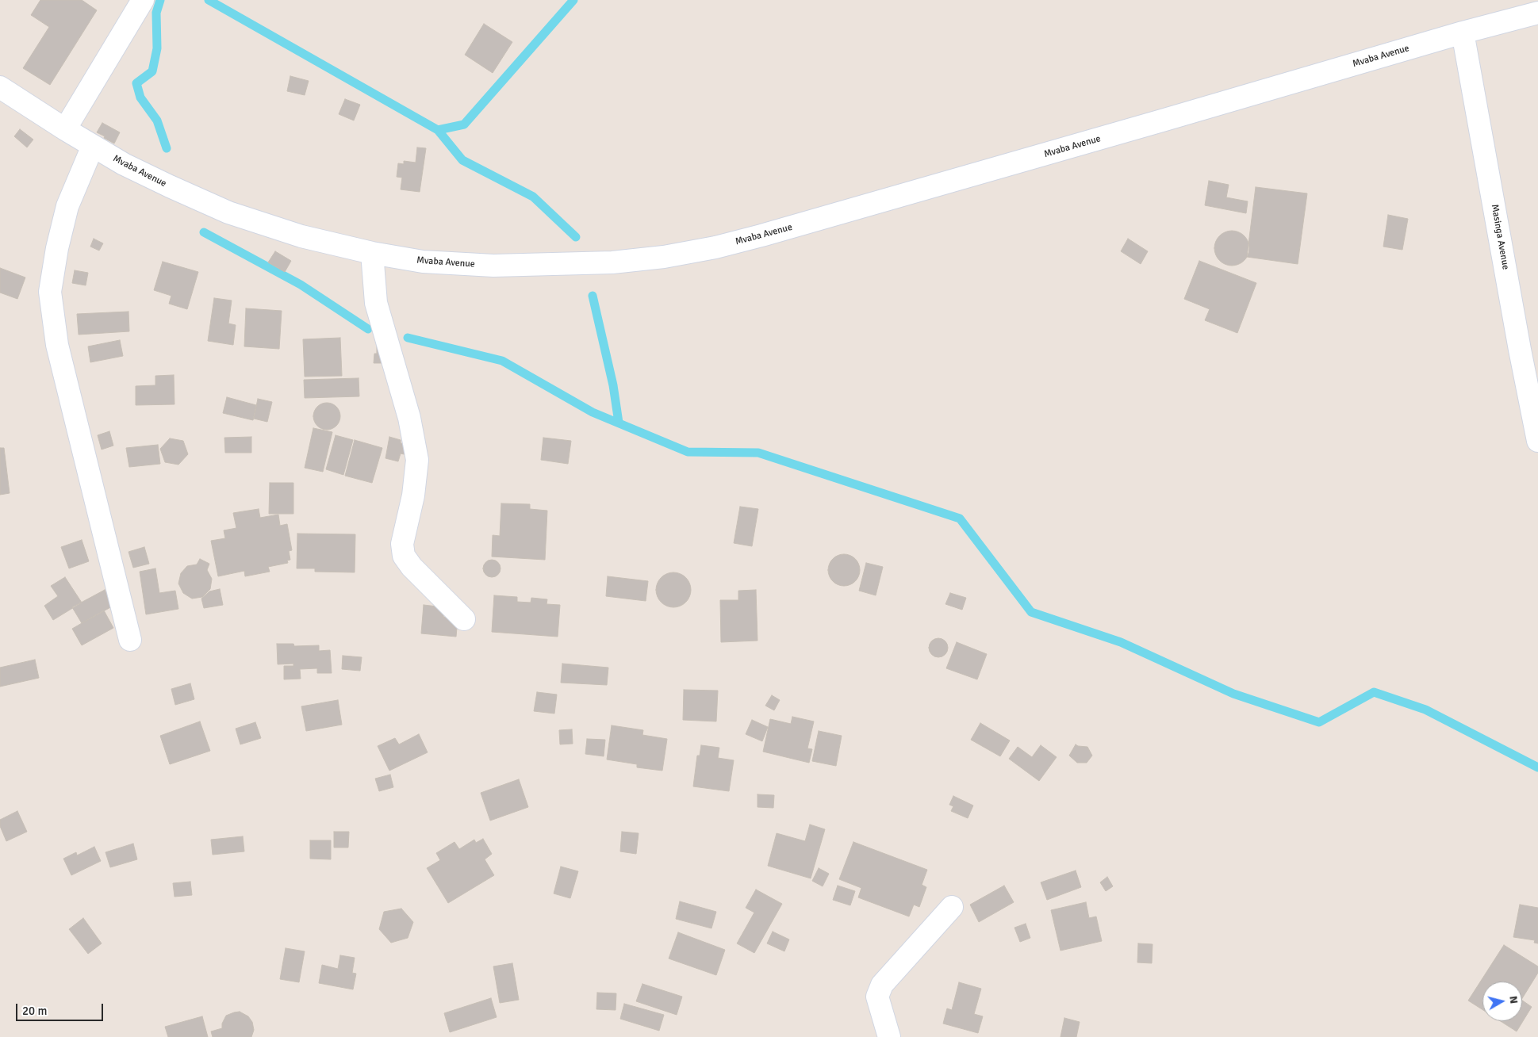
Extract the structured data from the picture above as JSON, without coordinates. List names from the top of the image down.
{
  "streets": {
    "street": ["Mvaba Avenue", "Masinga Avenue"]
  },
  "crossings": [
    ["Mvaba Avenue", "Masinga Avenue"]
  ],
  "scale_bar": "20 m",
  "north": "right"
}
